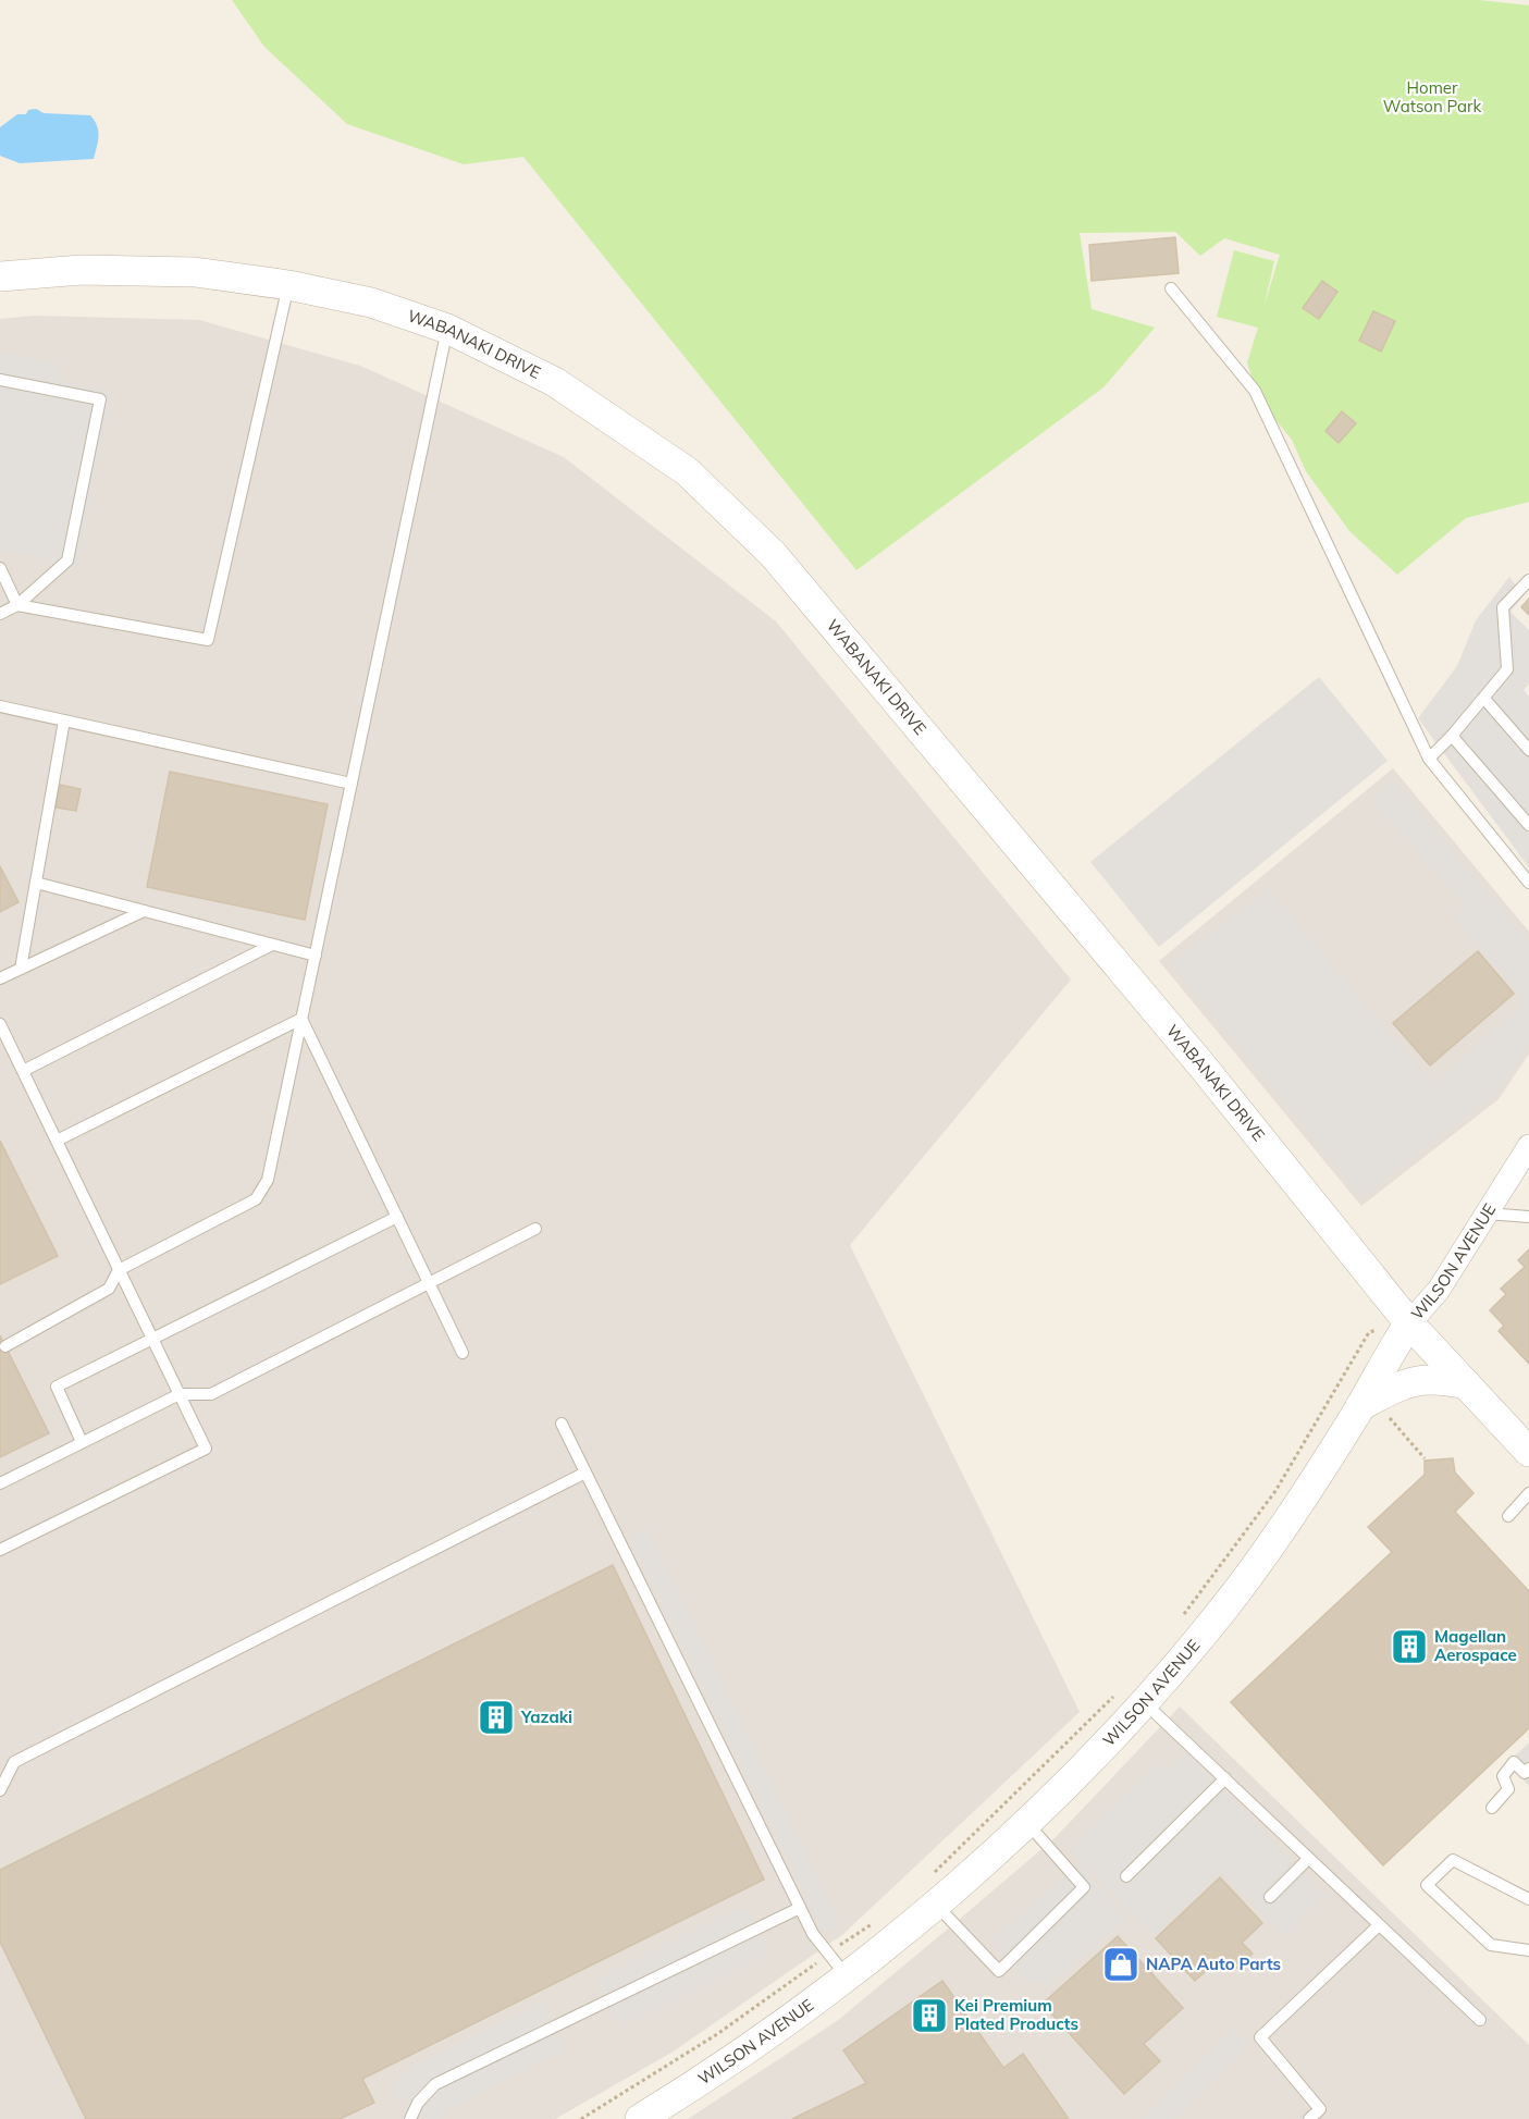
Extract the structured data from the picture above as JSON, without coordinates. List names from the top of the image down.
{
  "streets": {
    "street": ["WABANAKI DRIVE", "WILSON AVENUE"]
  },
  "crossings": [
    ["WABANAKI DRIVE", "WILSON AVENUE"]
  ],
  "parks": ["Homer Watson Park"],
  "places": {
    "building": ["Magellan Aerospace", "Yazaki", "Kei Premium Plated Products"],
    "shop": ["NAPA Auto Parts"]
  }
}
